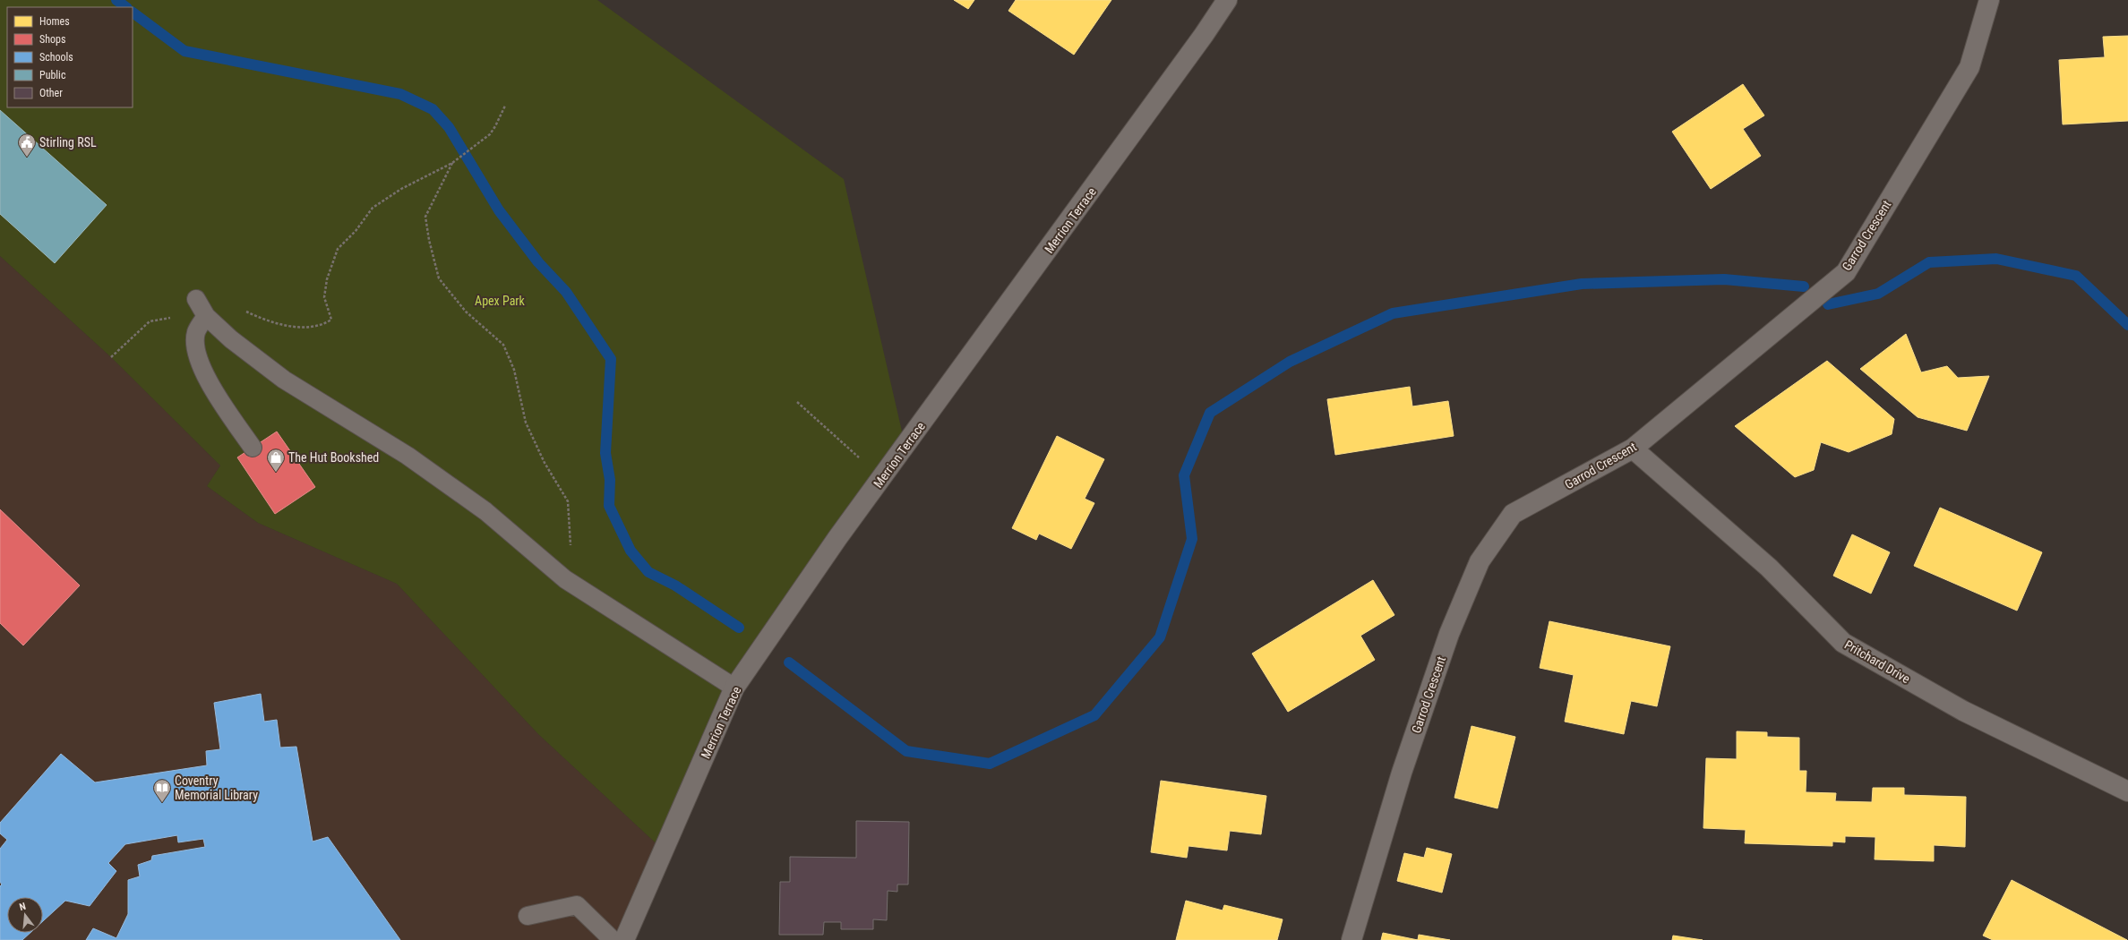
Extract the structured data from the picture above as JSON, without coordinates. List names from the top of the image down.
{
  "streets": {
    "street": ["Merrion Terrace", "Garrod Crescent", "Pritchard Drive"]
  },
  "crossings": [
    ["Garrod Crescent", "Pritchard Drive"]
  ],
  "parks": ["Apex Park"],
  "places": {
    "public building": ["Stirling RSL"],
    "shop": ["The Hut Bookshed"],
    "library": ["Coventry Memorial Library"]
  },
  "legend": [
    "Homes",
    "Shops",
    "Schools",
    "Public",
    "Other"
  ],
  "north": "top"
}
